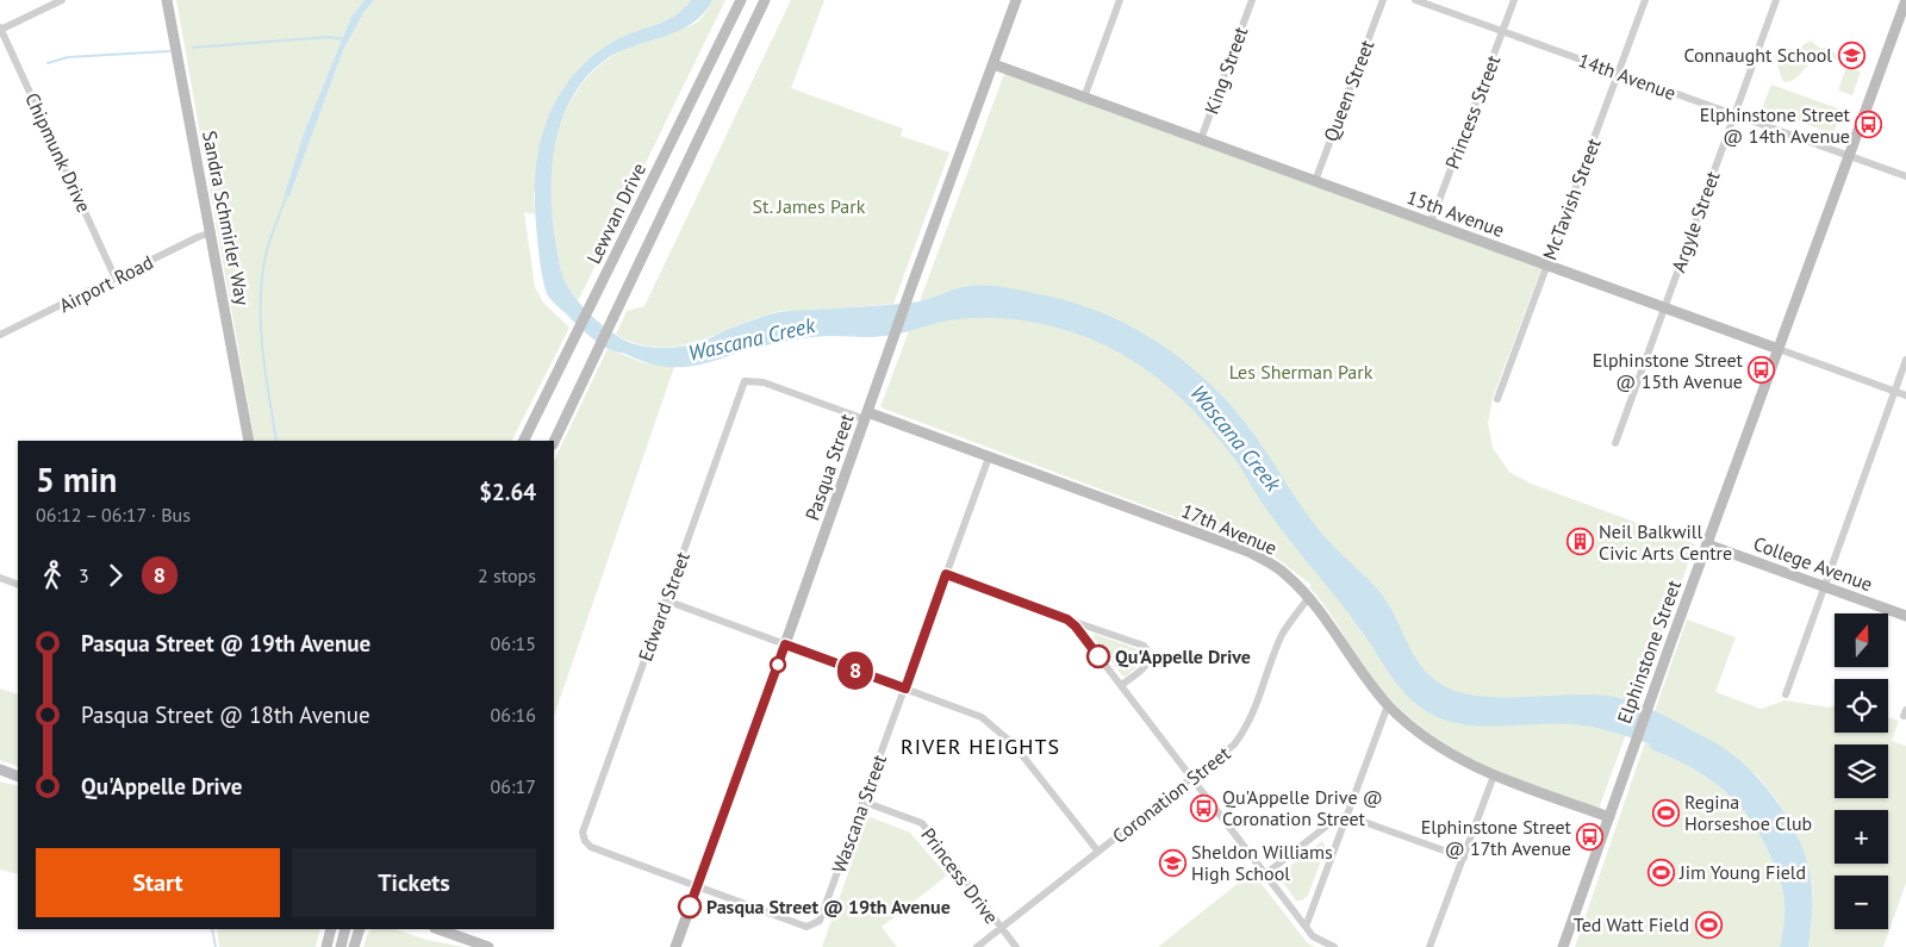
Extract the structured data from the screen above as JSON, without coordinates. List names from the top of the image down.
{
  "streets": {
    "street": [
      "King Street",
      "14th Avenue",
      "Queen Street",
      "Princess Street",
      "Chipmunk Drive",
      "McTavish Street",
      "Lewvan Drive",
      "15th Avenue",
      "Sandra Schmirler Way",
      "Argyle Street",
      "Airport Road",
      "Pasqua Street",
      "17th Avenue",
      "College Avenue",
      "Edward Street",
      "Elphinstone Street",
      "Coronation Street",
      "Wascana Street",
      "Princess Drive"
    ]
  },
  "crossings": [
    ["King Street", "15th Avenue"],
    ["14th Avenue", "Princess Street"],
    ["14th Avenue", "McTavish Street"],
    ["14th Avenue", "Argyle Street"],
    ["14th Avenue", "Elphinstone Street"],
    ["Queen Street", "15th Avenue"],
    ["Princess Street", "15th Avenue"],
    ["Chipmunk Drive", "Airport Road"],
    ["McTavish Street", "15th Avenue"],
    ["15th Avenue", "Argyle Street"],
    ["15th Avenue", "Pasqua Street"],
    ["15th Avenue", "Elphinstone Street"],
    ["Sandra Schmirler Way", "Airport Road"],
    ["Pasqua Street", "17th Avenue"],
    ["Pasqua Street", "Edward Street"],
    ["Pasqua Street", "Wascana Street"],
    ["17th Avenue", "Edward Street"],
    ["17th Avenue", "Elphinstone Street"],
    ["17th Avenue", "Coronation Street"],
    ["17th Avenue", "Wascana Street"],
    ["College Avenue", "Elphinstone Street"],
    ["Edward Street", "Wascana Street"],
    ["Coronation Street", "Princess Drive"],
    ["Wascana Street", "Princess Drive"]
  ],
  "districts": ["RIVER HEIGHTS"],
  "water": ["Wascana Creek"],
  "parks": ["St. James Park", "Les Sherman Park"],
  "places": {
    "school or university": ["Connaught School", "Sheldon Williams High School"],
    "bus stop": [
      "Elphinstone Street @ 14th Avenue",
      "Elphinstone Street @ 15th Avenue",
      "Qu'Appelle Drive @ Coronation Street",
      "Elphinstone Street @ 17th Avenue"
    ],
    "building": ["Neil Balkwill Civic Arts Centre"],
    "other": ["Qu'Appelle Drive", "Pasqua Street @ 19th Avenue"],
    "sports": ["Regina Horseshoe Club", "Jim Young Field", "Ted Watt Field"]
  },
  "lines": ["bus line 8"],
  "north": "top",
  "page": {
    "on_map": "8",
    "heading": ["5 min", "06:12 – 06:17 · Bus", "$2.64"],
    "legs": ["3", "8", "2 stops"],
    "list": [
      {
        "name": "Pasqua Street @ 19th Avenue",
        "value": "06:15"
      },
      {
        "name": "Pasqua Street @ 18th Avenue",
        "value": "06:16"
      },
      {
        "name": "Qu'Appelle Drive",
        "value": "06:17"
      }
    ],
    "map_buttons": ["+", "−"],
    "buttons": ["Start", "Tickets"]
  }
}
